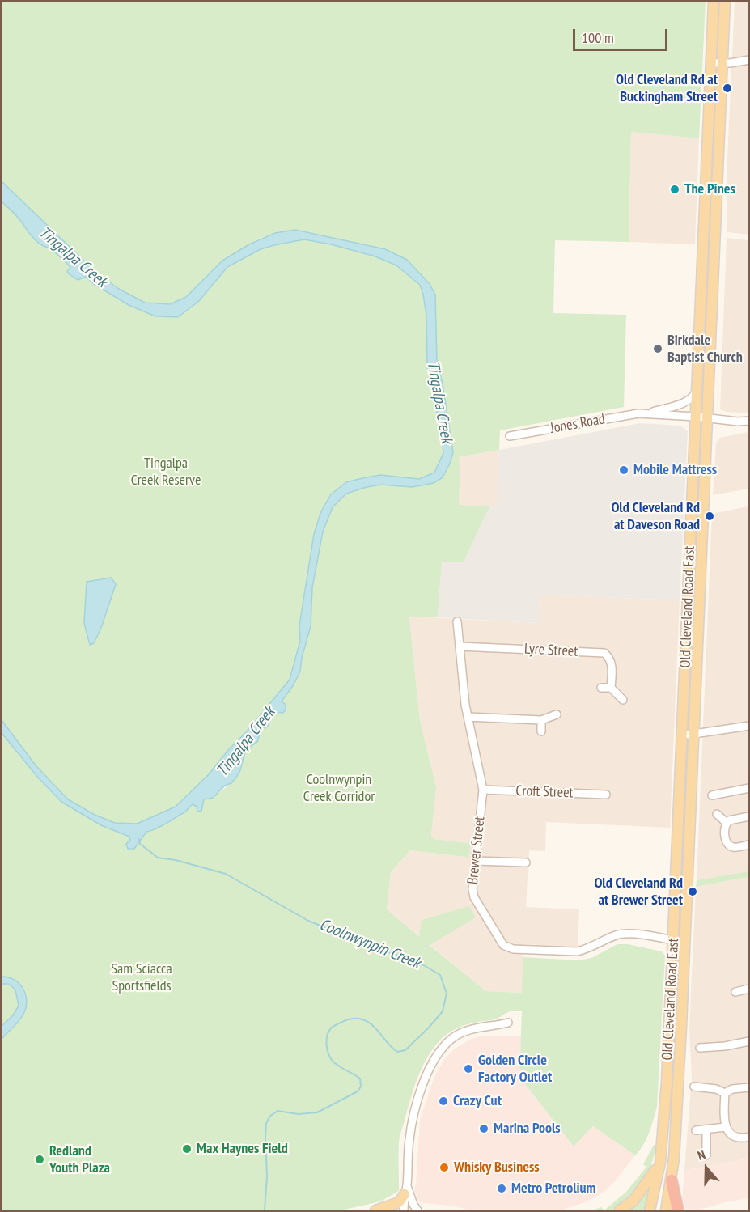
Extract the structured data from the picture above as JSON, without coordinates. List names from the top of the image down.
{
  "streets": {
    "main road": ["Old Cleveland Road East"],
    "street": [
      "Jones Road",
      "Lyre Street",
      "Croft Street",
      "Brewer Street"
    ]
  },
  "crossings": [
    ["Jones Road", "Old Cleveland Road East"],
    ["Old Cleveland Road East", "Brewer Street"],
    ["Lyre Street", "Brewer Street"],
    ["Croft Street", "Brewer Street"]
  ],
  "water": ["Tingalpa Creek", "Coolnwynpin Creek"],
  "parks": ["Tingalpa Creek Reserve", "Coolnwynpin Creek Corridor", "Sam Sciacca Sportsfields"],
  "places": [
    "Old Cleveland Rd at Buckingham Street",
    "The Pines",
    "Birkdale Baptist Church",
    "Mobile Mattress",
    "Old Cleveland Rd at Daveson Road",
    "Old Cleveland Rd at Brewer Street",
    "Golden Circle Factory Outlet",
    "Crazy Cut",
    "Marina Pools",
    "Max Haynes Field",
    "Redland Youth Plaza",
    "Whisky Business",
    "Metro Petrolium"
  ],
  "scale_bar": "100 m",
  "north": "top"
}
